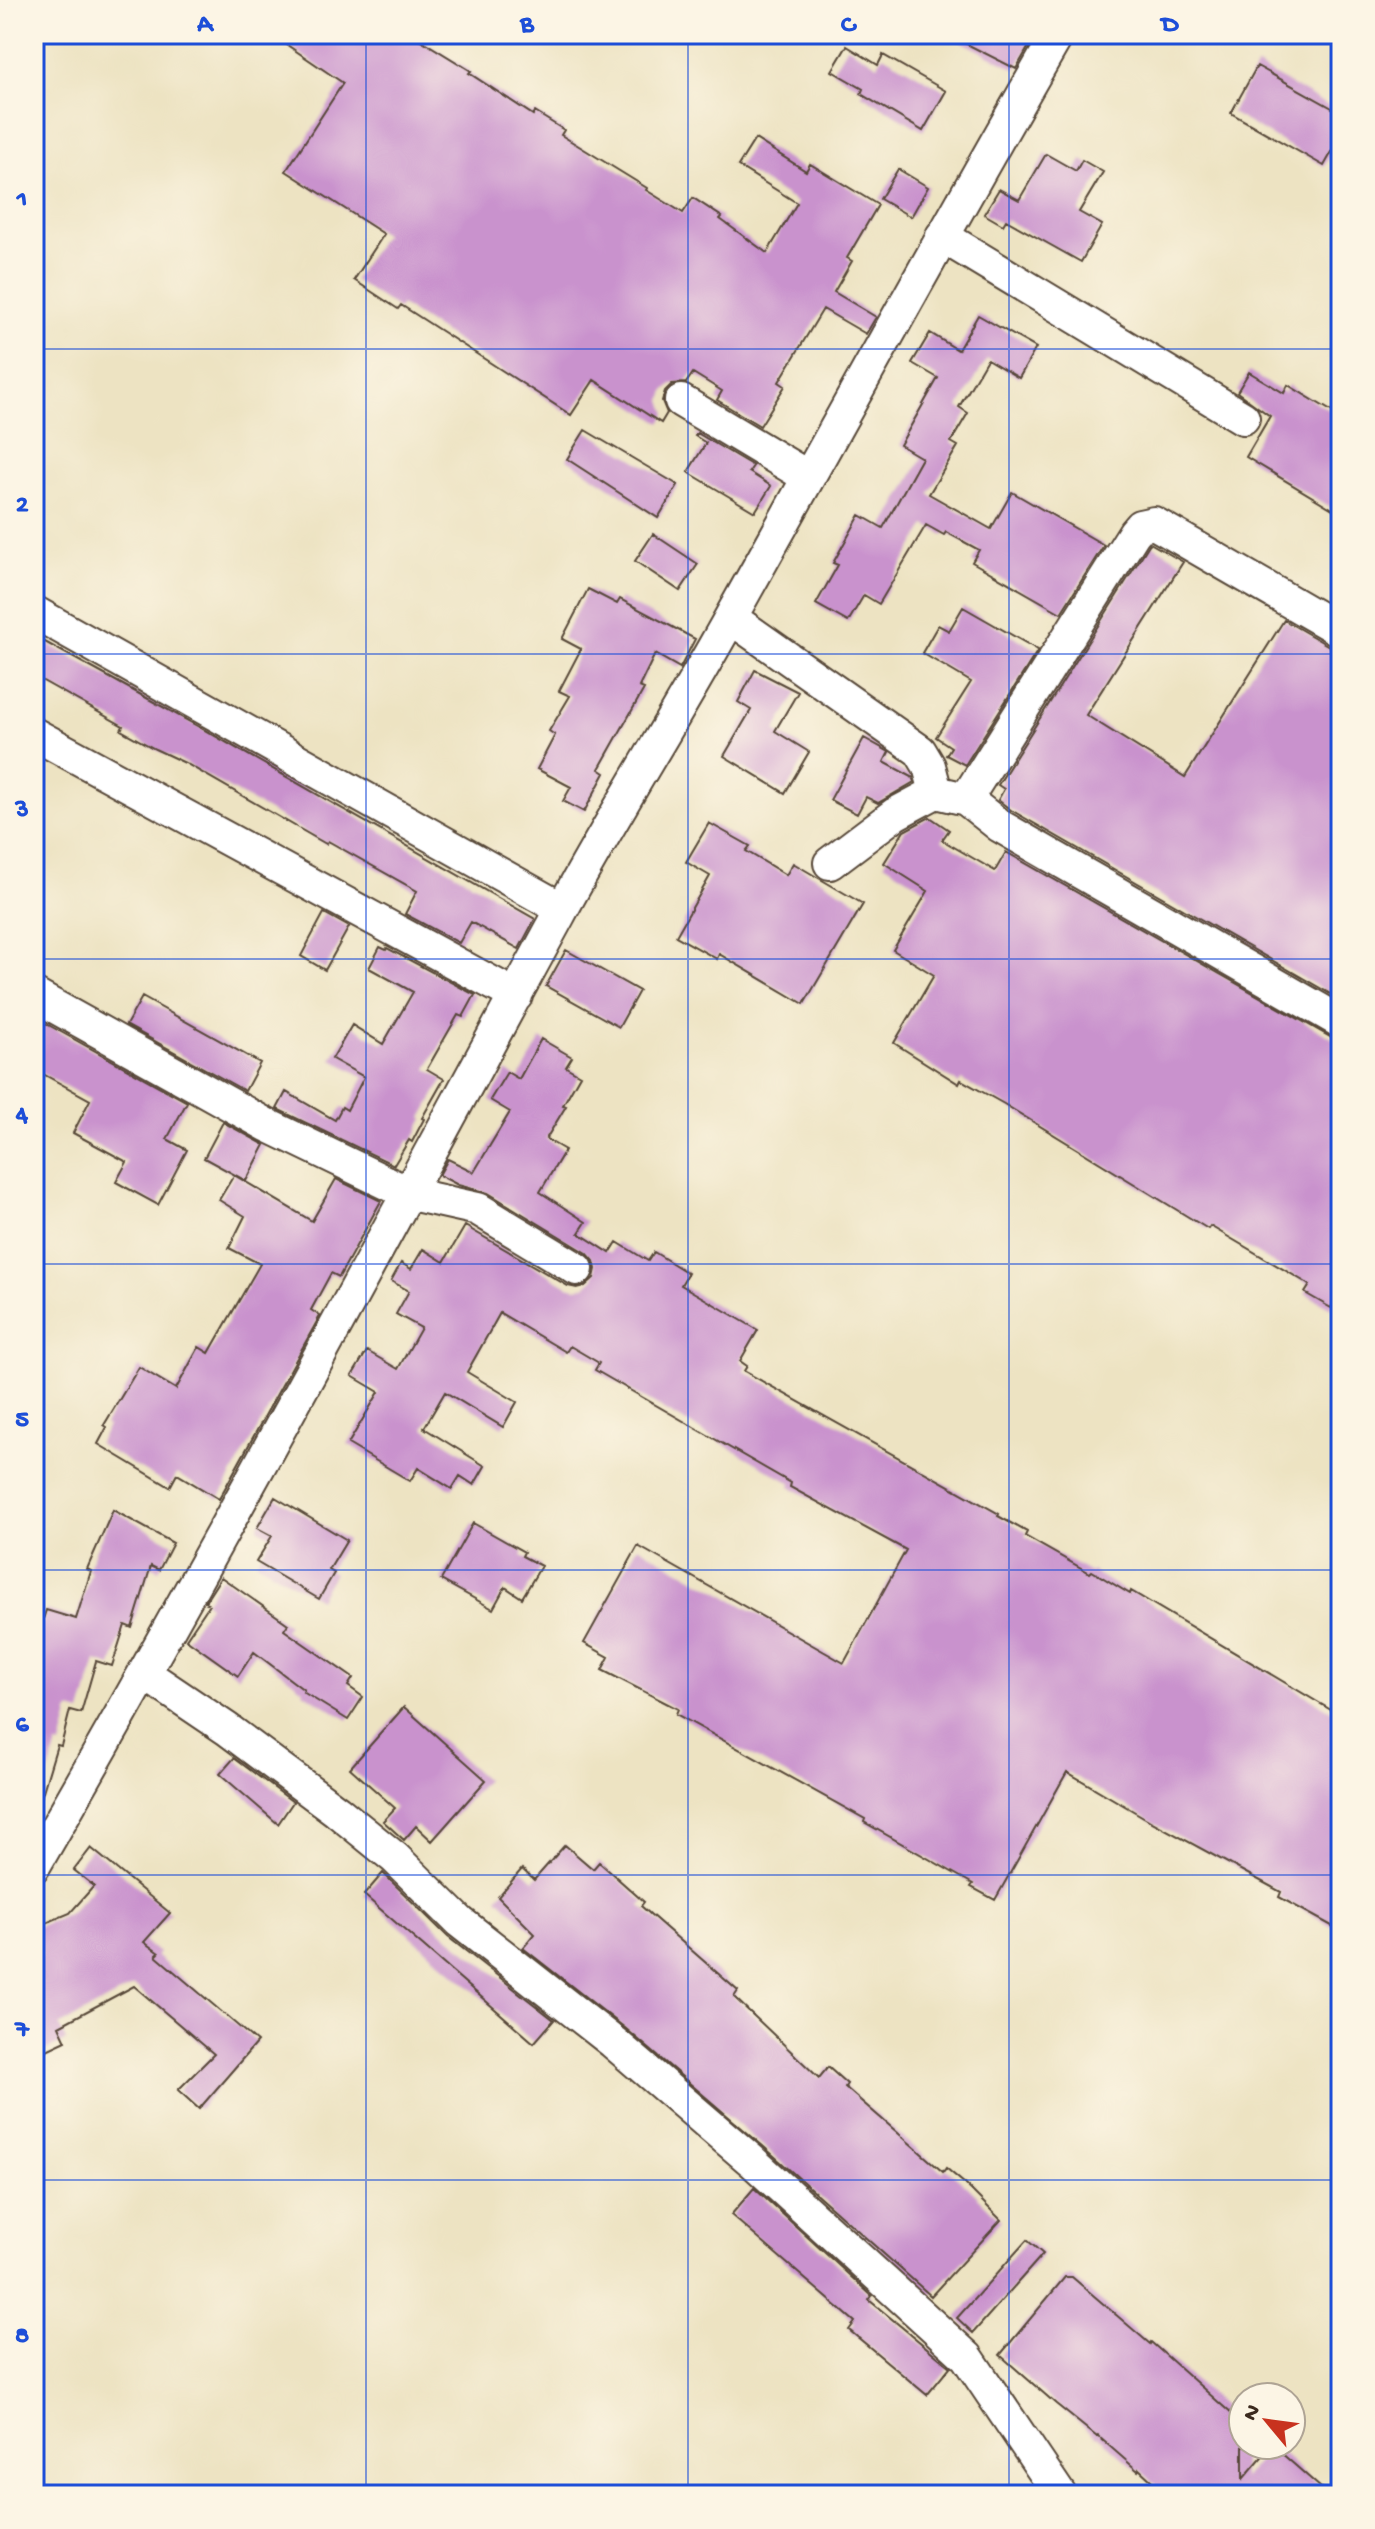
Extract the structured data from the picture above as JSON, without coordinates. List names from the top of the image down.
{
  "north": "top left",
  "grid": {
    "columns": [
      "A",
      "B",
      "C",
      "D"
    ],
    "rows": [
      "1",
      "2",
      "3",
      "4",
      "5",
      "6",
      "7",
      "8"
    ]
  }
}
